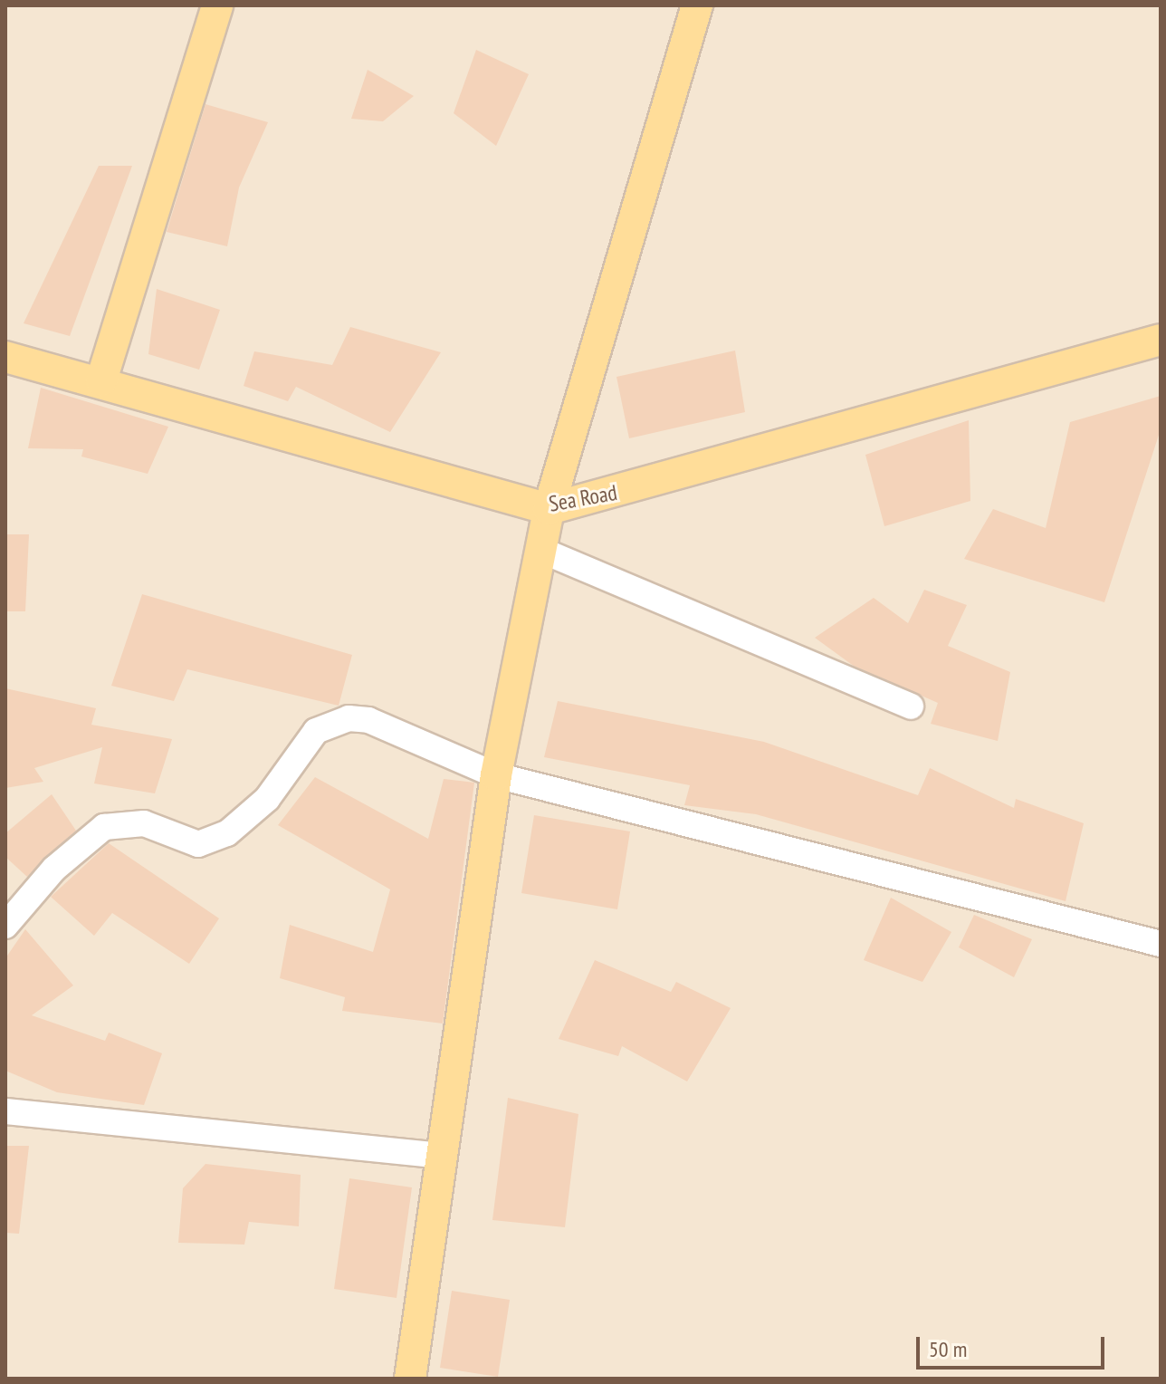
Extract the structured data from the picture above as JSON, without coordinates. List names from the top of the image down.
{
  "streets": {
    "main road": ["Sea Road"]
  },
  "scale_bar": "50 m"
}
